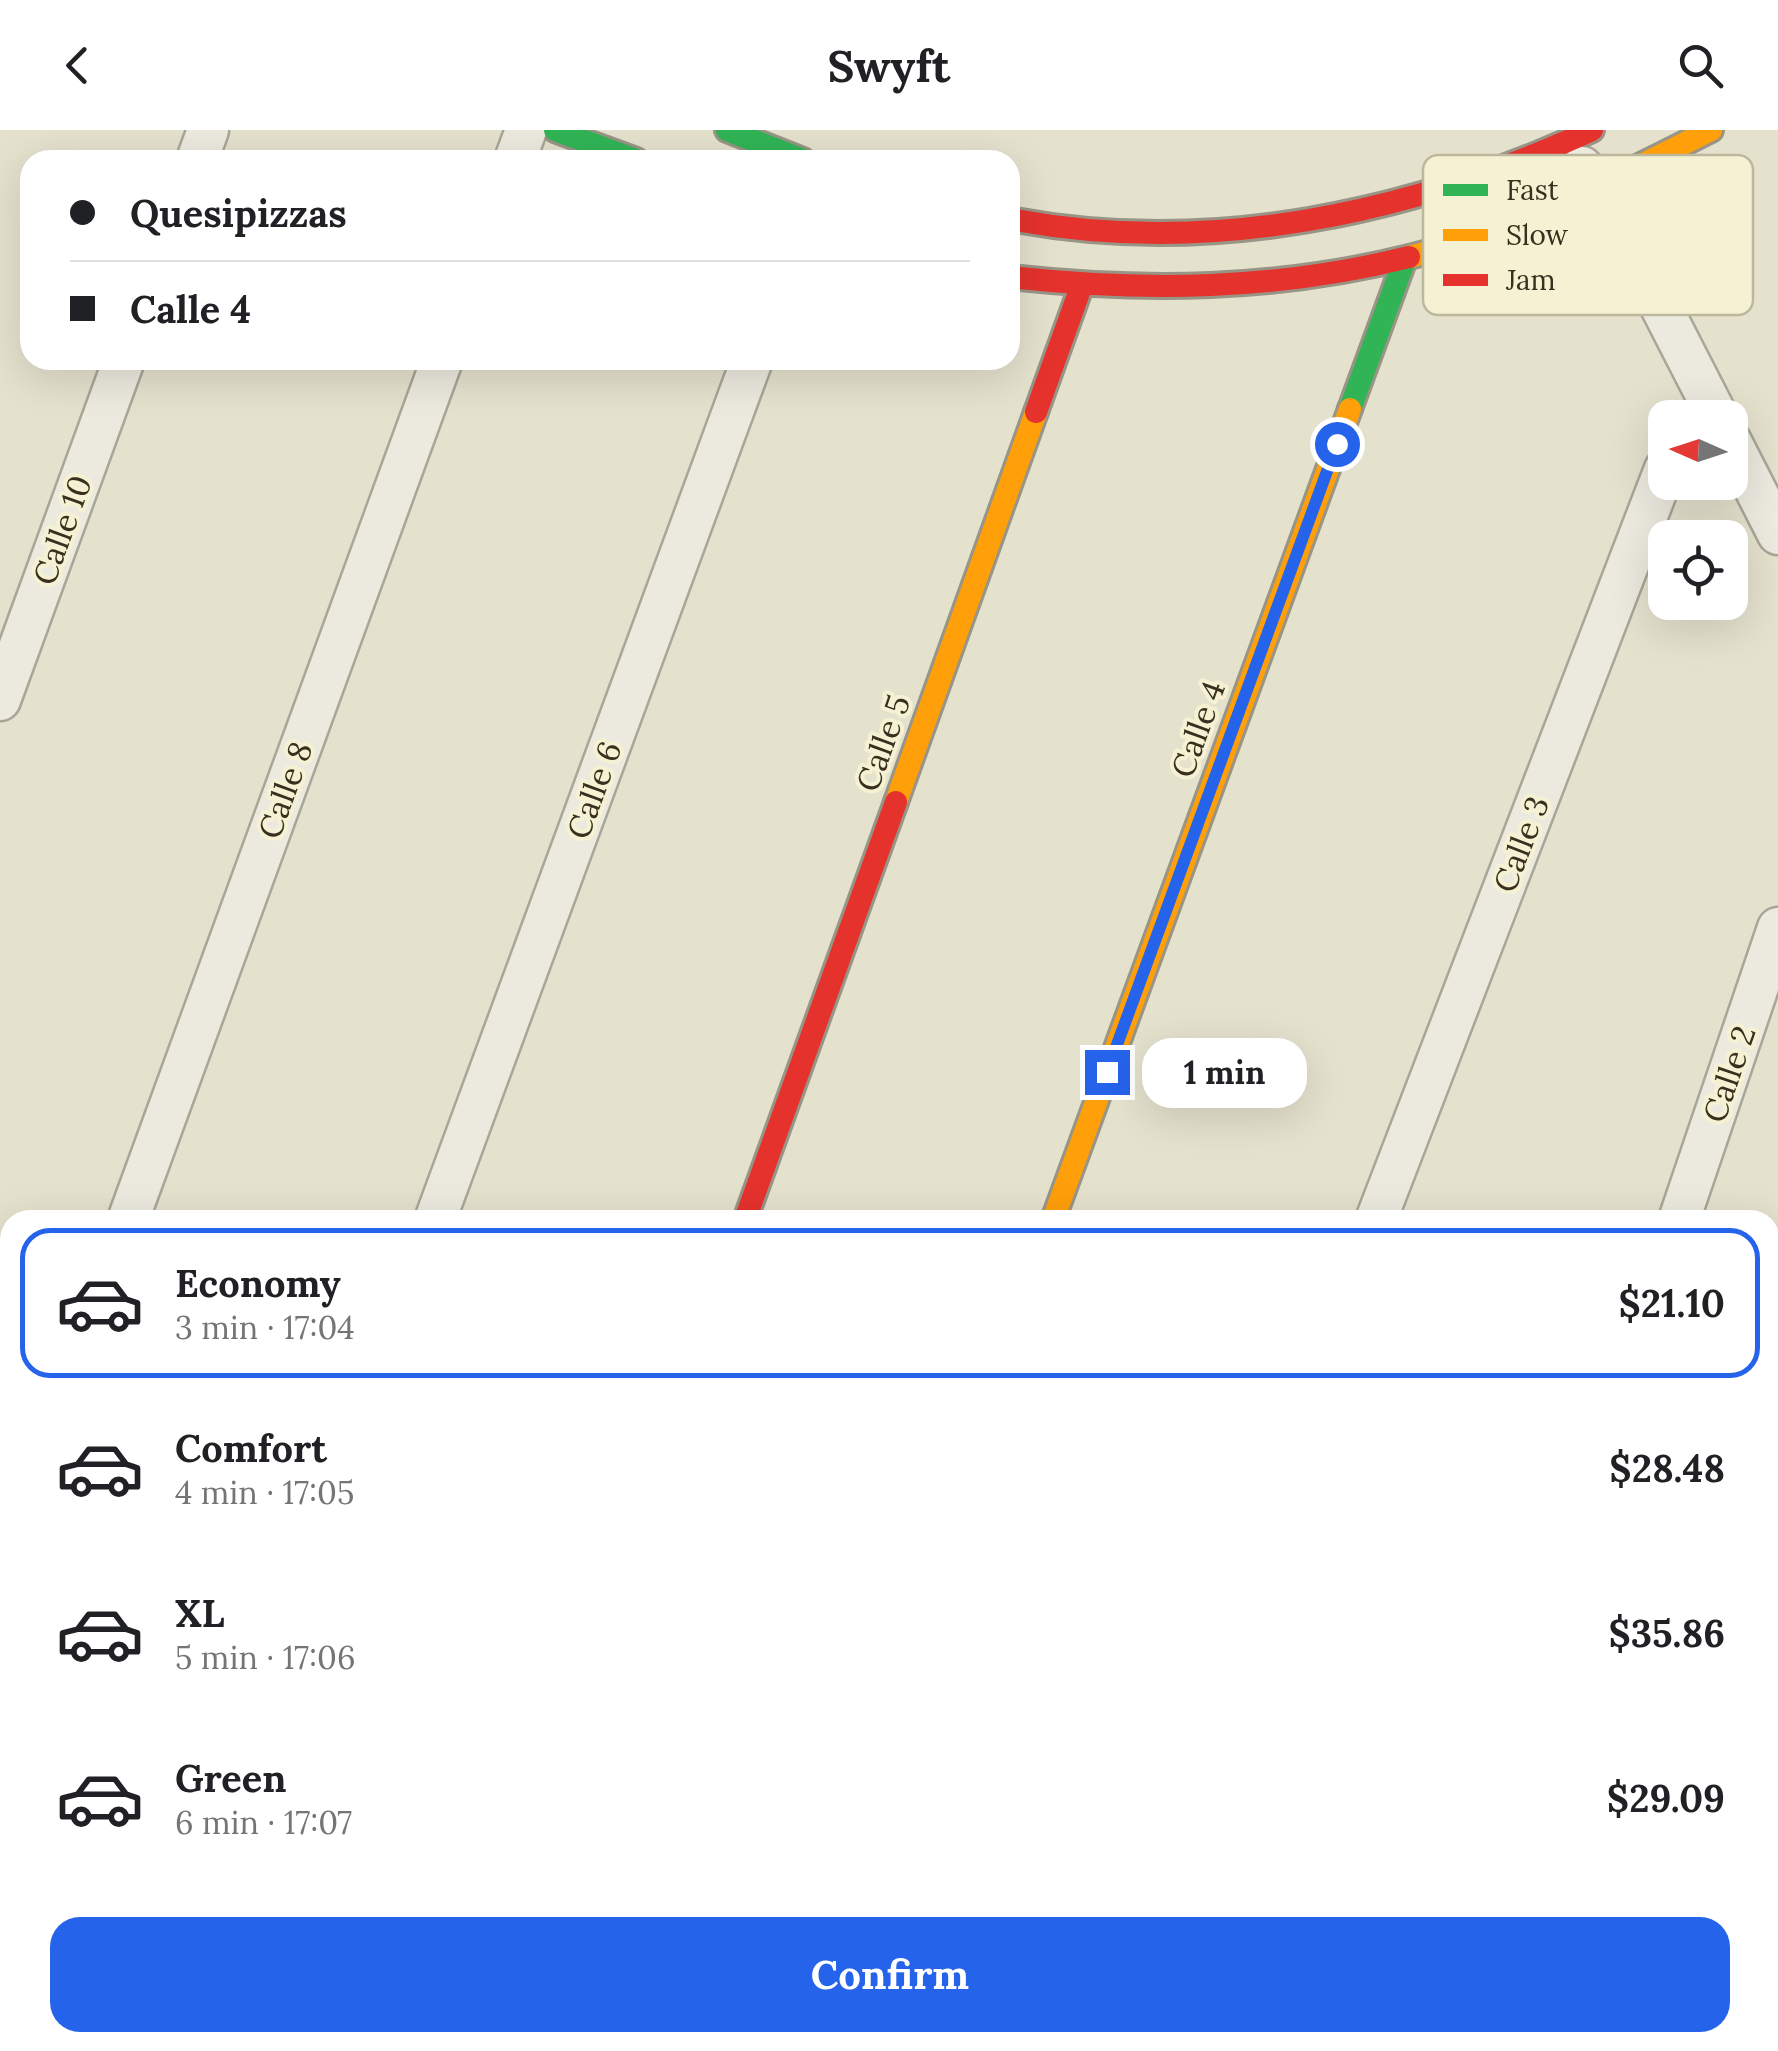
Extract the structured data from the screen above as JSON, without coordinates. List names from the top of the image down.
{
  "streets": {
    "street": [
      "Calle 10",
      "Calle 4",
      "Calle 5",
      "Calle 8",
      "Calle 6",
      "Calle 3",
      "Calle 2"
    ]
  },
  "legend": ["Fast", "Slow", "Jam"],
  "north": "left",
  "page": {
    "header": "Swyft",
    "banner": ["Quesipizzas", "Calle 4"],
    "bubble": "1 min",
    "list": [
      {
        "name": "Economy",
        "note": "3 min · 17:04",
        "value": "$21.10"
      },
      {
        "name": "Comfort",
        "note": "4 min · 17:05",
        "value": "$28.48"
      },
      {
        "name": "XL",
        "note": "5 min · 17:06",
        "value": "$35.86"
      },
      {
        "name": "Green",
        "note": "6 min · 17:07",
        "value": "$29.09"
      }
    ],
    "buttons": "Confirm"
  }
}
